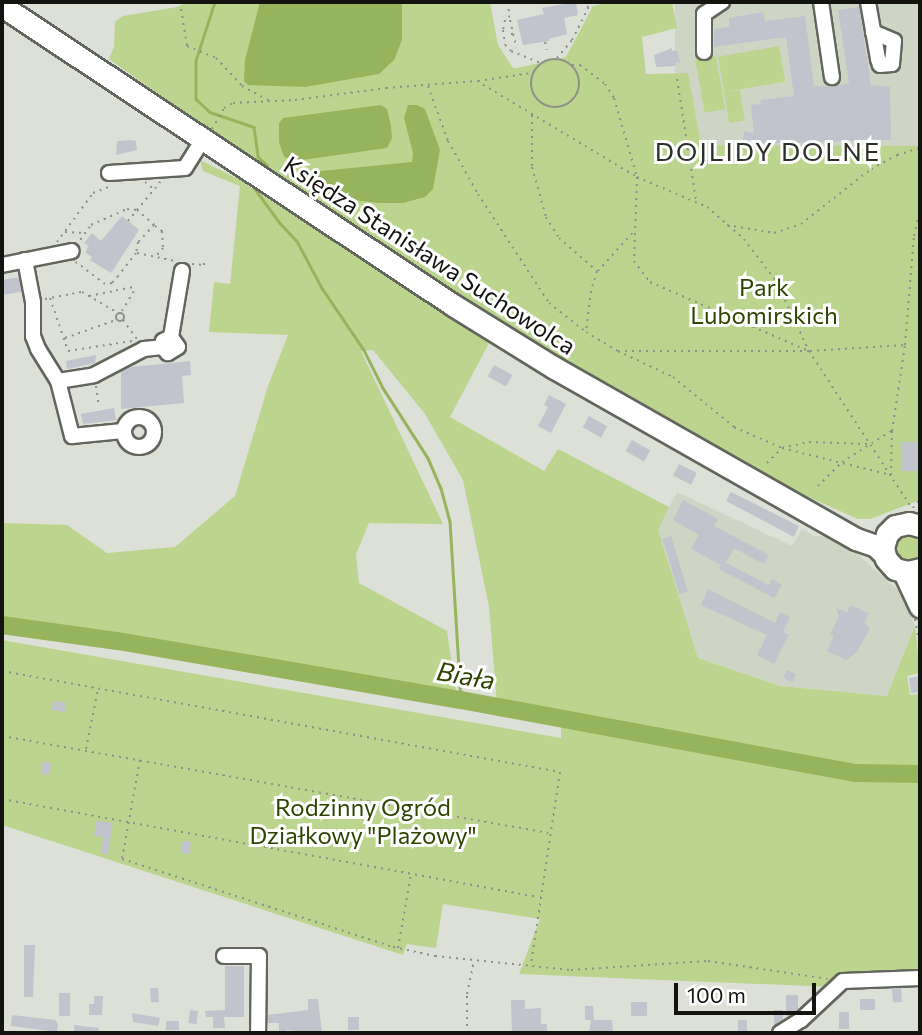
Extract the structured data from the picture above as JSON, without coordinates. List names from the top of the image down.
{
  "streets": {
    "highway": ["Księdza Stanisława Suchowolca"]
  },
  "districts": ["DOJLIDY DOLNE"],
  "water": ["Biała"],
  "parks": ["Park Lubomirskich", "Rodzinny Ogród Działkowy \"Plażowy\""],
  "scale_bar": "100 m"
}
